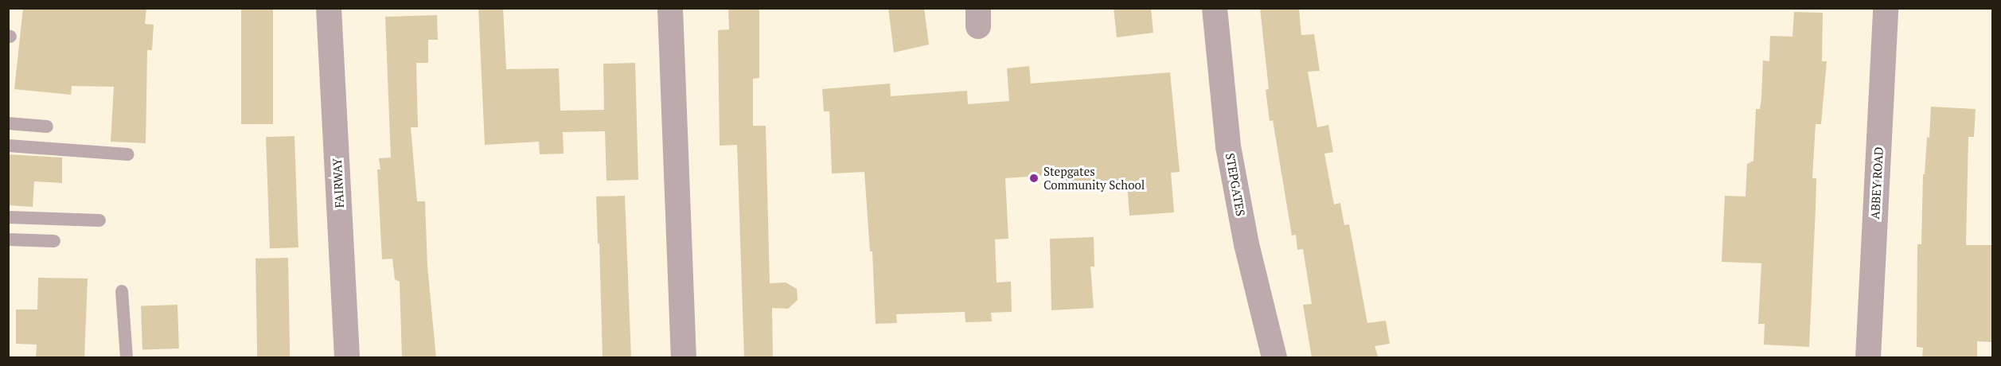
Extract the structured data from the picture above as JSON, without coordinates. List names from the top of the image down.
{
  "streets": {
    "street": ["FAIRWAY", "ABBEY ROAD", "STEPGATES"]
  },
  "places": ["Stepgates Community School"]
}
